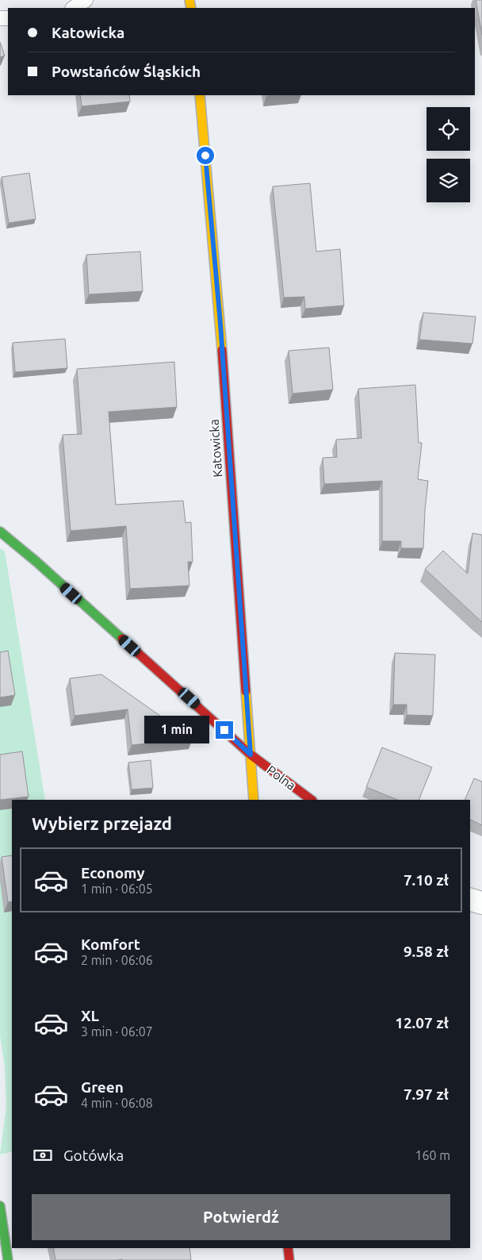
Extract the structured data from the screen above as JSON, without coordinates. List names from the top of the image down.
{
  "streets": {
    "street": ["Katowicka", "Polna"]
  },
  "crossings": [
    ["Katowicka", "Polna"]
  ],
  "page": {
    "banner": ["Katowicka", "Powstańców Śląskich"],
    "bubble": "1 min",
    "heading": "Wybierz przejazd",
    "list": [
      {
        "name": "Economy",
        "note": "1 min · 06:05",
        "value": "7.10 zł"
      },
      {
        "name": "Komfort",
        "note": "2 min · 06:06",
        "value": "9.58 zł"
      },
      {
        "name": "XL",
        "note": "3 min · 06:07",
        "value": "12.07 zł"
      },
      {
        "name": "Green",
        "note": "4 min · 06:08",
        "value": "7.97 zł"
      }
    ],
    "pay": ["Gotówka", "160 m"],
    "buttons": "Potwierdź"
  }
}
